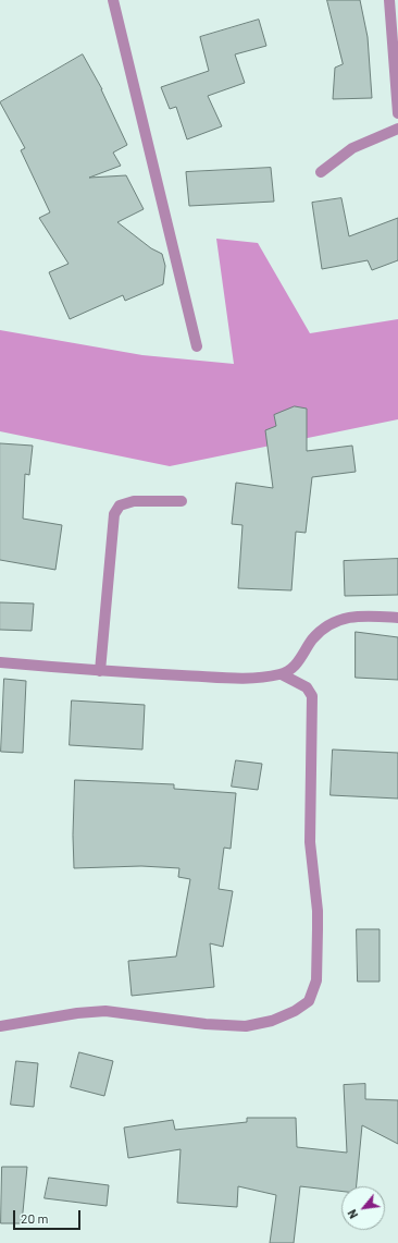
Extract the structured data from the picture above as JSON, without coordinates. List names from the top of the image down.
{
  "scale_bar": "20 m",
  "north": "bottom left"
}
